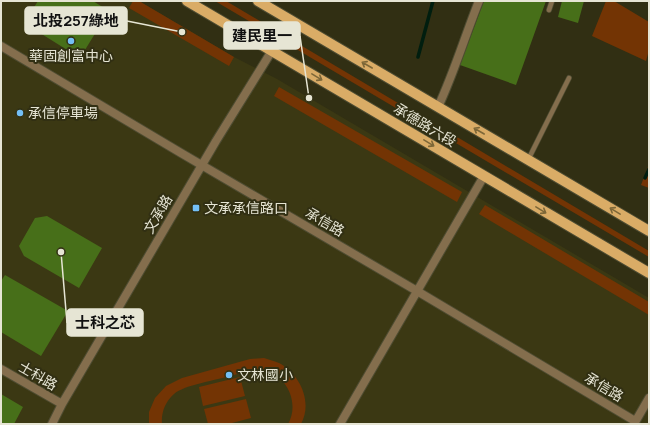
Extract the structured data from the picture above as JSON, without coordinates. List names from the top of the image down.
{
  "streets": {
    "main road": ["承德路六段"],
    "street": ["文承路", "承信路", "士科路"]
  },
  "crossings": [
    ["承德路六段", "文承路"],
    ["文承路", "承信路"],
    ["文承路", "士科路"]
  ],
  "places": {
    "other": [
      "北投257綠地",
      "華固創富中心",
      "建民里一",
      "承信停車場",
      "士科之芯",
      "文林國小"
    ],
    "transit": ["文承承信路口"]
  }
}
